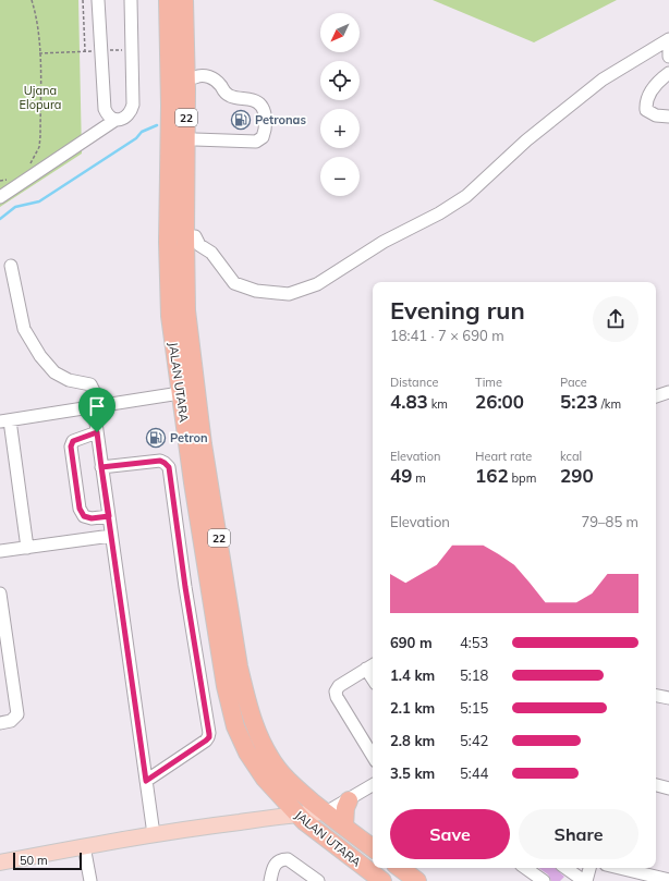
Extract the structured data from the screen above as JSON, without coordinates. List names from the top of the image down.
{
  "streets": {
    "highway": ["22", "JALAN UTARA"]
  },
  "parks": ["Ujana Elopura"],
  "places": {
    "fuel station": ["Petronas", "Petron"]
  },
  "scale_bar": "50 m",
  "north": "bottom left",
  "page": {
    "map_buttons": ["+", "−"],
    "heading": ["Evening run", "18:41 · 7 × 690 m"],
    "stats": [
      ["Distance", "4.83 km"],
      ["Time", "26:00"],
      ["Pace", "5:23 /km"],
      ["Elevation", "49 m"],
      ["Heart rate", "162 bpm"],
      ["kcal", "290"]
    ],
    "chart": ["Elevation", "79–85 m"],
    "list": [
      {
        "name": "690 m",
        "note": "4:53"
      },
      {
        "name": "1.4 km",
        "note": "5:18"
      },
      {
        "name": "2.1 km",
        "note": "5:15"
      },
      {
        "name": "2.8 km",
        "note": "5:42"
      },
      {
        "name": "3.5 km",
        "note": "5:44"
      }
    ],
    "buttons": ["Save", "Share"],
    "scale": "50 m"
  }
}
